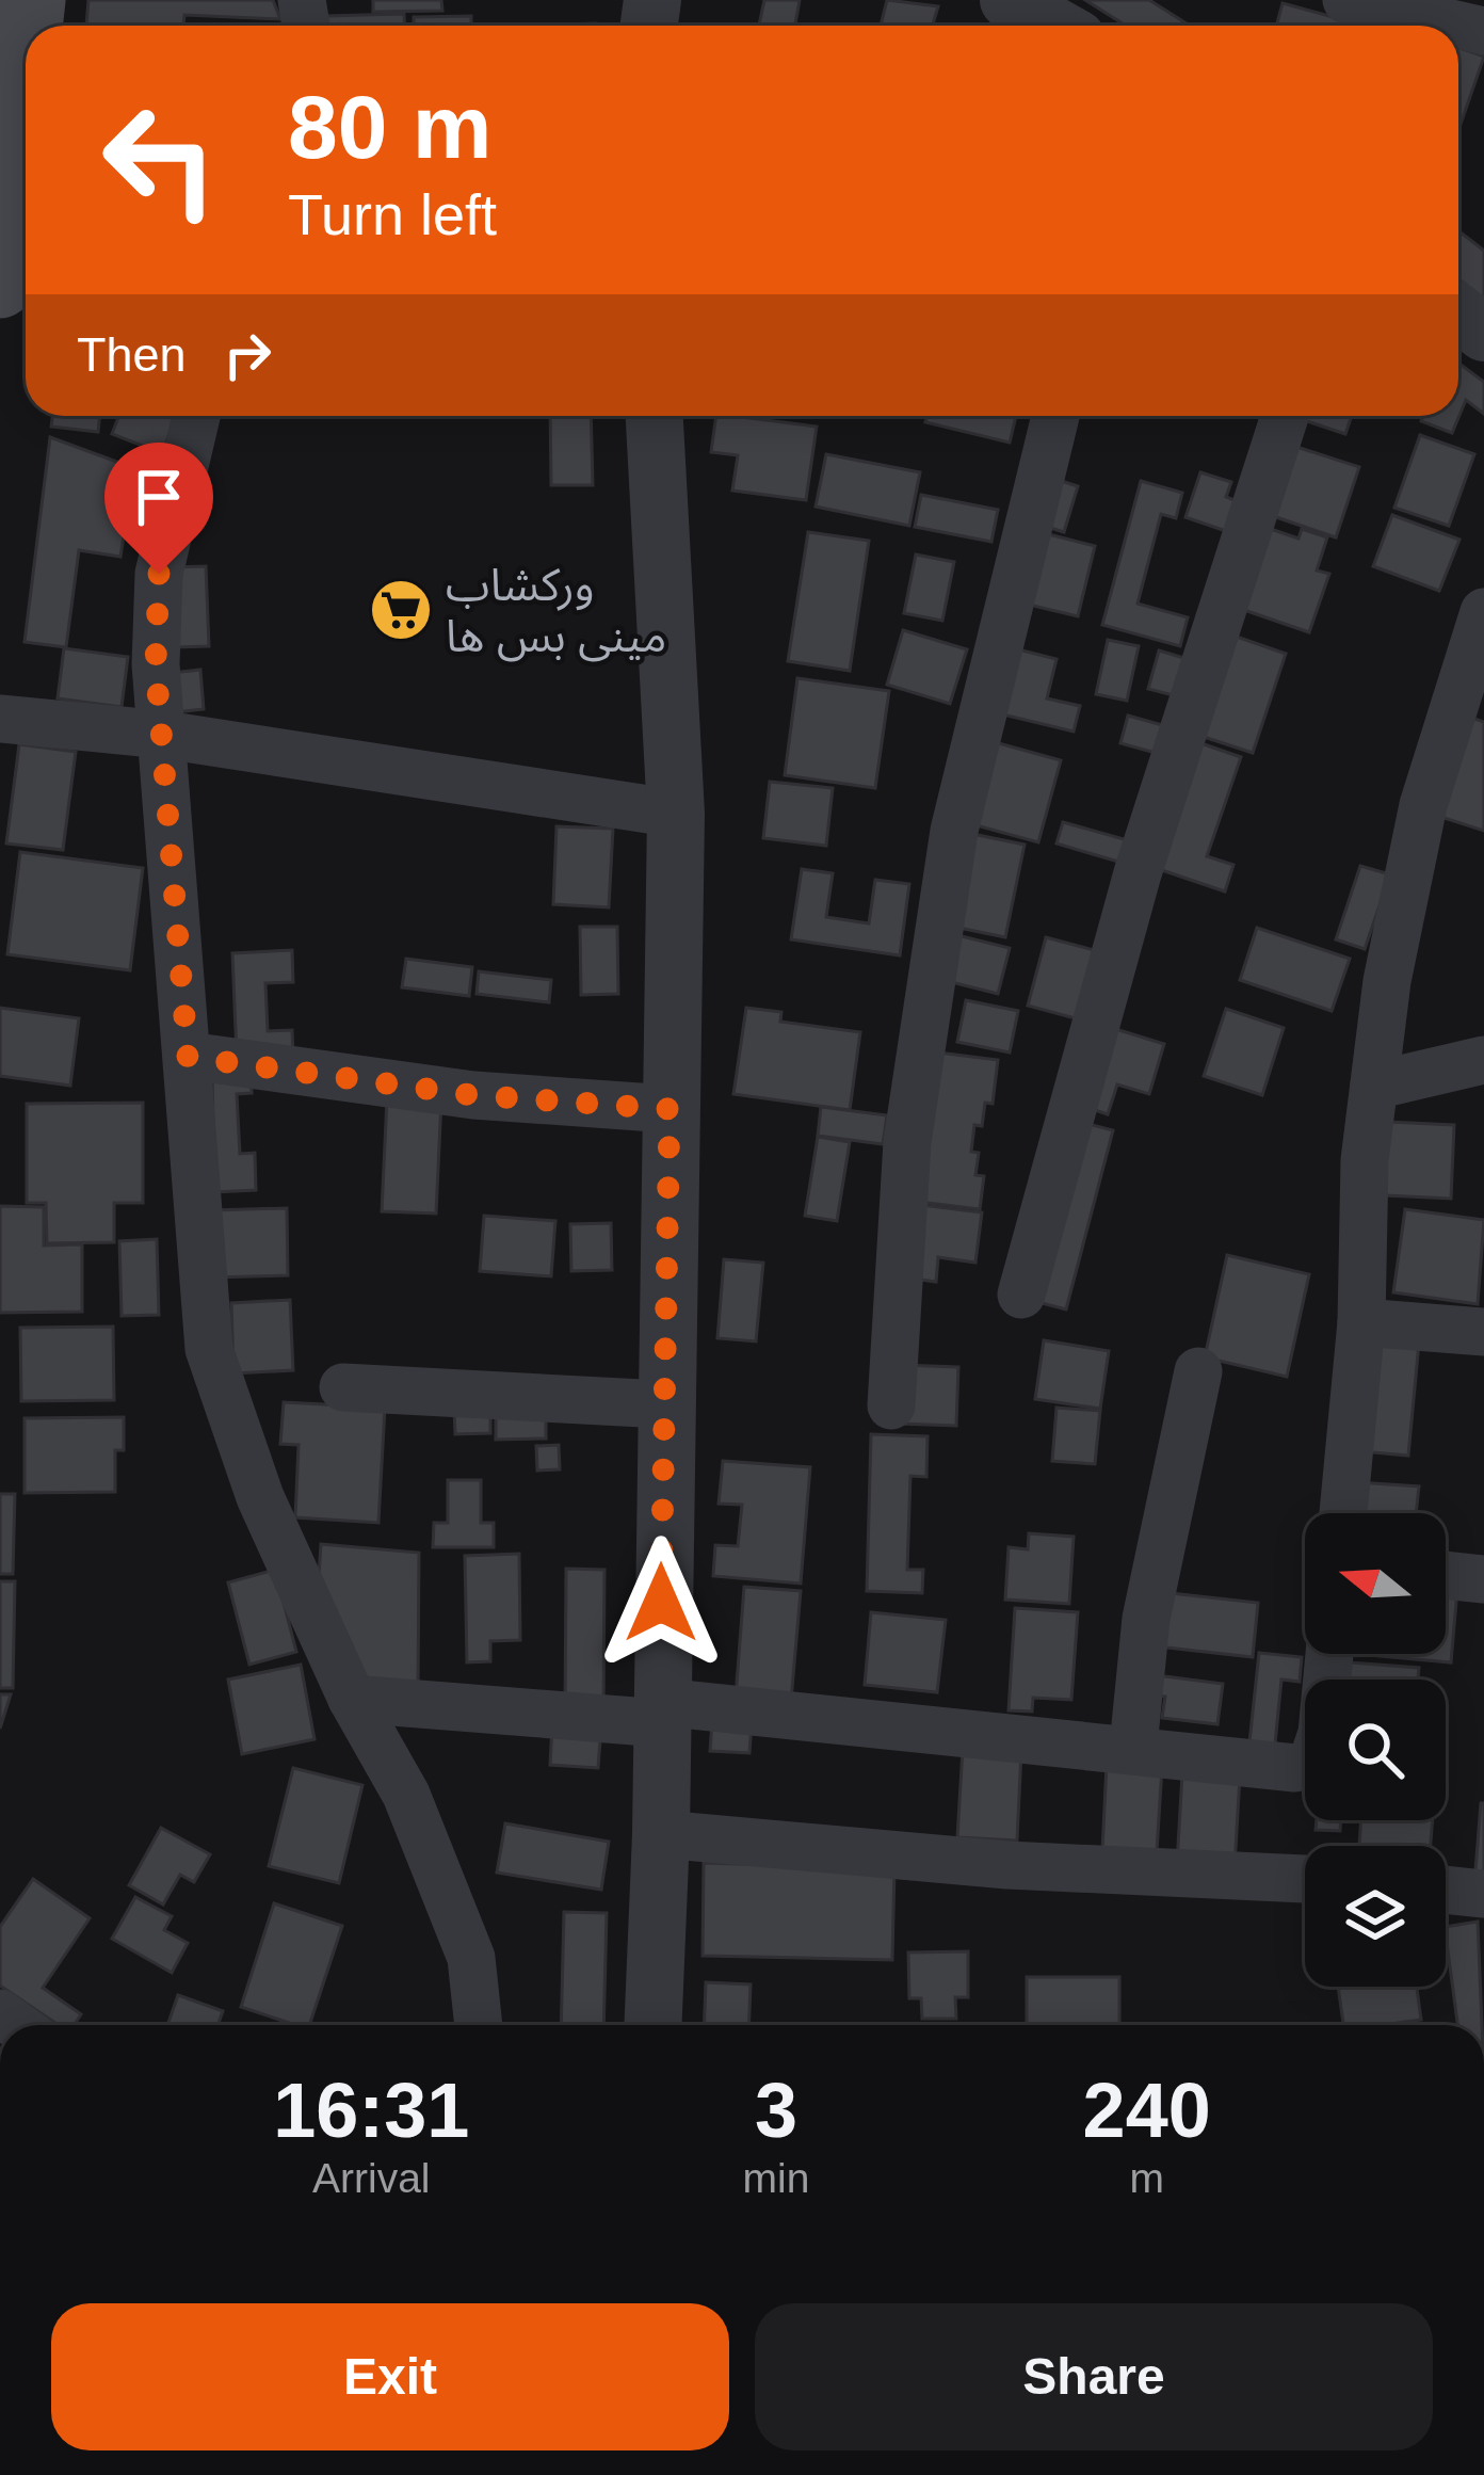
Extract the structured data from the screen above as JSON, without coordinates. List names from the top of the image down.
{
  "places": {
    "supermarket": ["ورکشاب مینی بس ها"]
  },
  "north": "left",
  "page": {
    "turn": ["80 m", "Turn left"],
    "then": "Then",
    "eta": [
      "16:31",
      "Arrival",
      "3",
      "min",
      "240",
      "m"
    ],
    "buttons": ["Exit", "Share"]
  }
}
